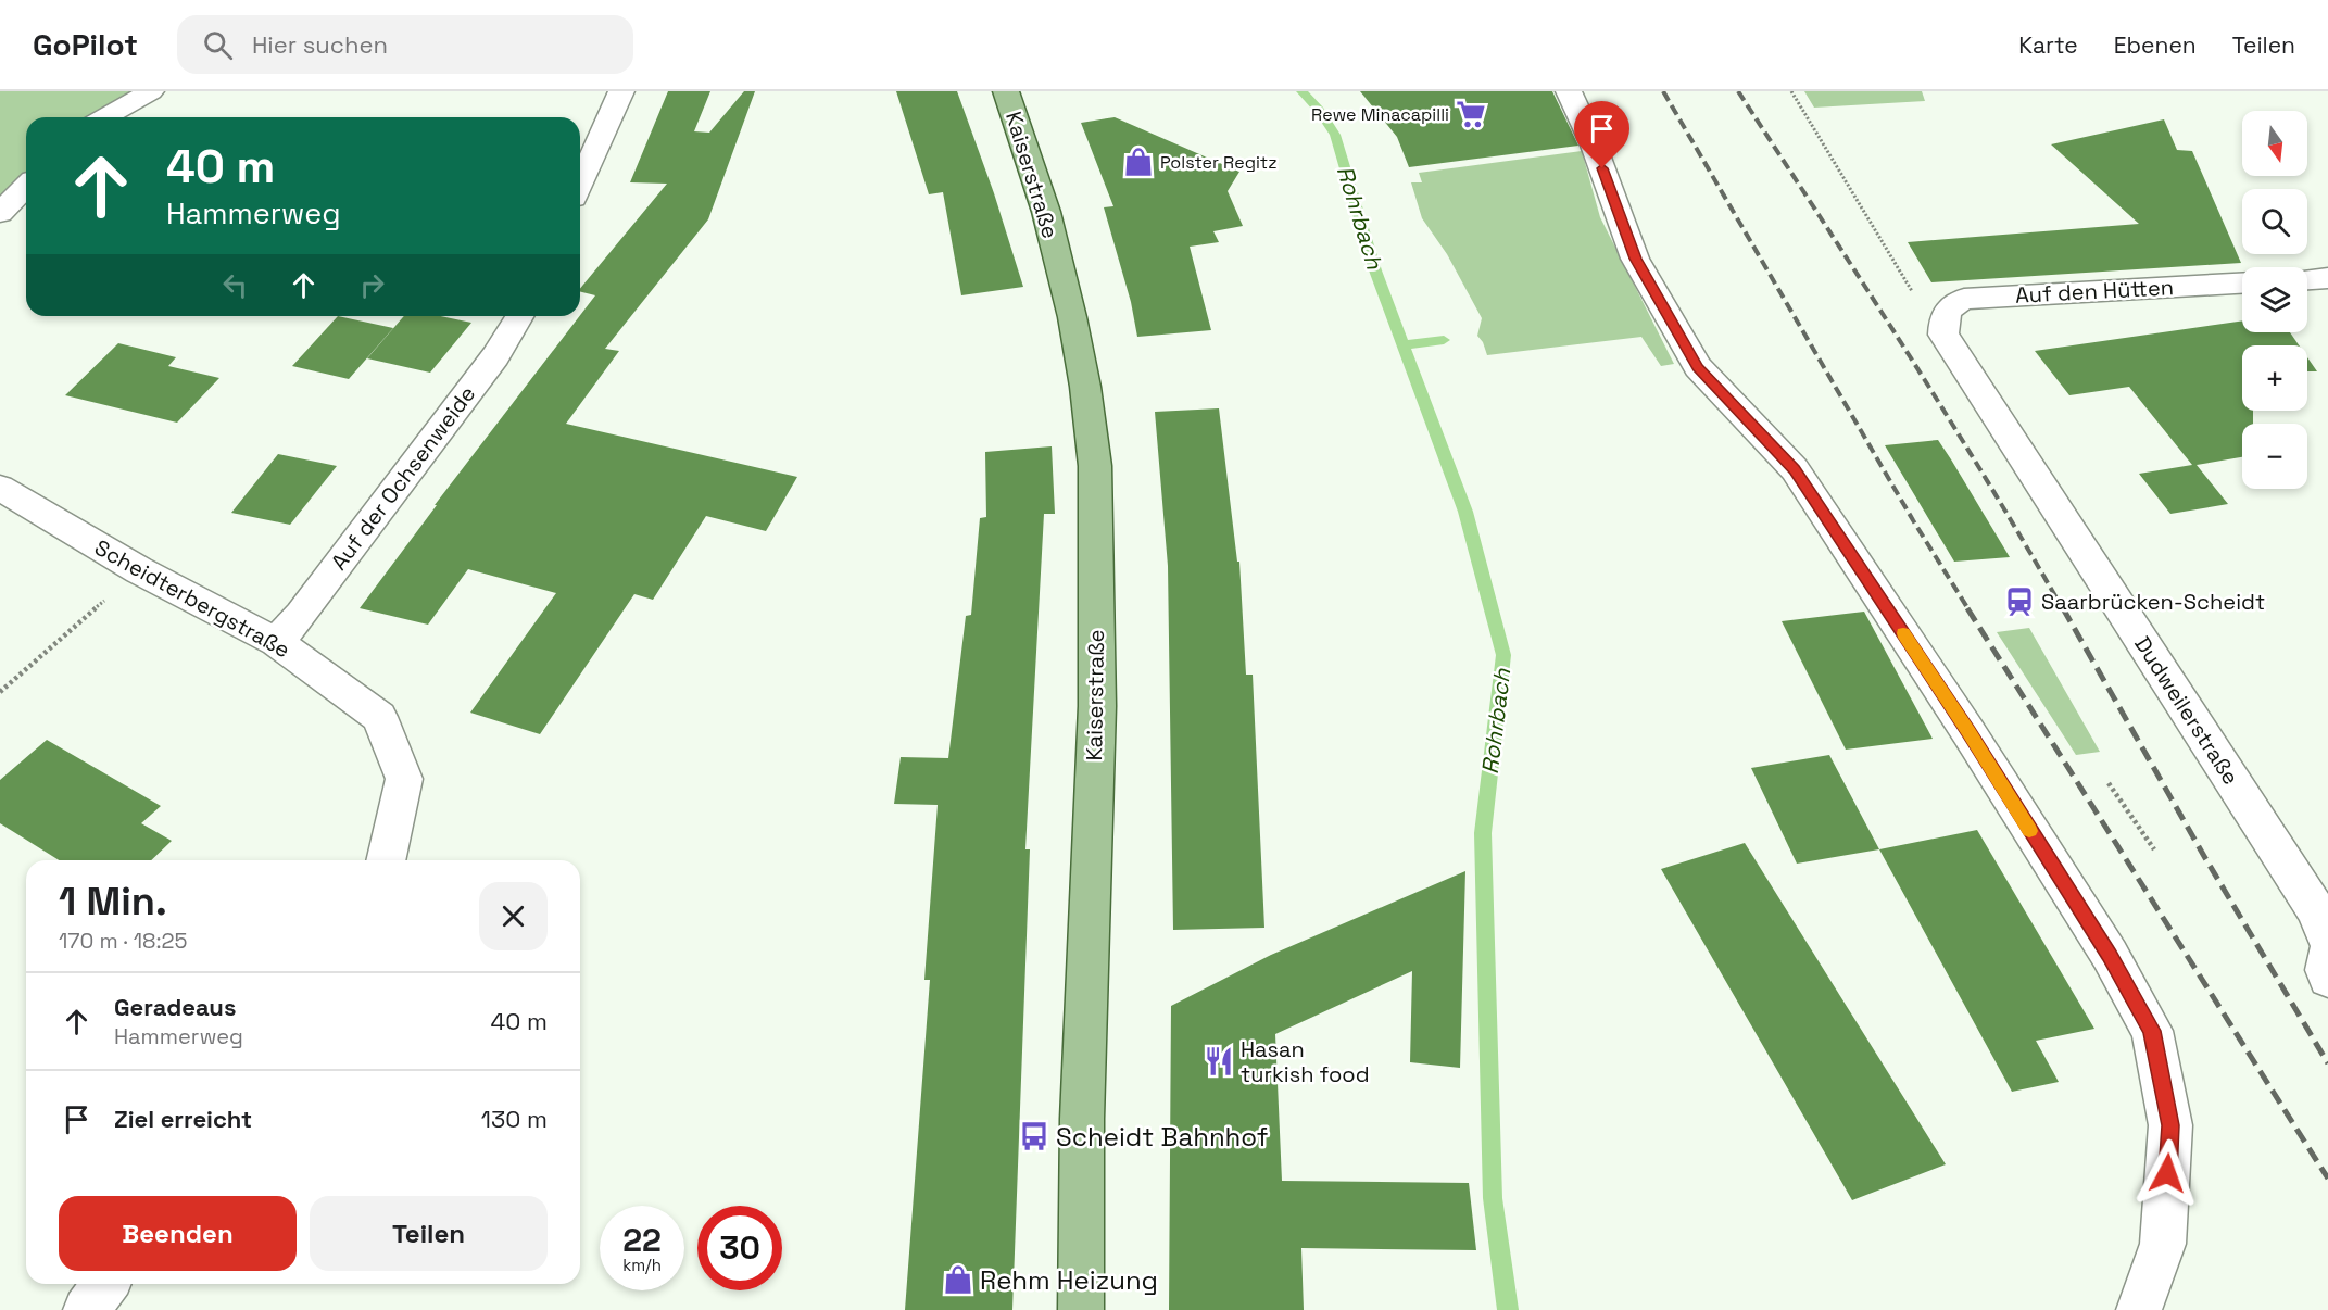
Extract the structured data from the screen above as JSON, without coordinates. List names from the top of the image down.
{
  "streets": {
    "main road": ["Kaiserstraße"],
    "street": [
      "Auf den Hütten",
      "Auf der Ochsenweide",
      "Scheidterbergstraße",
      "Dudweilerstraße"
    ]
  },
  "crossings": [
    ["Auf den Hütten", "Dudweilerstraße"],
    ["Auf der Ochsenweide", "Scheidterbergstraße"]
  ],
  "water": ["Rohrbach"],
  "places": {
    "supermarket": ["Rewe Minacapilli"],
    "shop": ["Polster Regitz", "Rehm Heizung"],
    "station": ["Saarbrücken-Scheidt"],
    "restaurant": ["Hasan turkish food"],
    "bus stop": ["Scheidt Bahnhof"]
  },
  "north": "bottom",
  "page": {
    "header": "GoPilot",
    "search": "Hier suchen",
    "nav": ["Karte", "Ebenen", "Teilen"],
    "map_buttons": ["+", "−"],
    "turn": ["40 m", "Hammerweg"],
    "heading": ["1 Min.", "170 m · 18:25"],
    "list": [
      {
        "name": "Geradeaus",
        "note": "Hammerweg",
        "value": "40 m"
      },
      {
        "name": "Ziel erreicht",
        "value": "130 m"
      }
    ],
    "buttons": ["Beenden", "Teilen"],
    "speed": "22 km/h",
    "limit": "30"
  }
}
